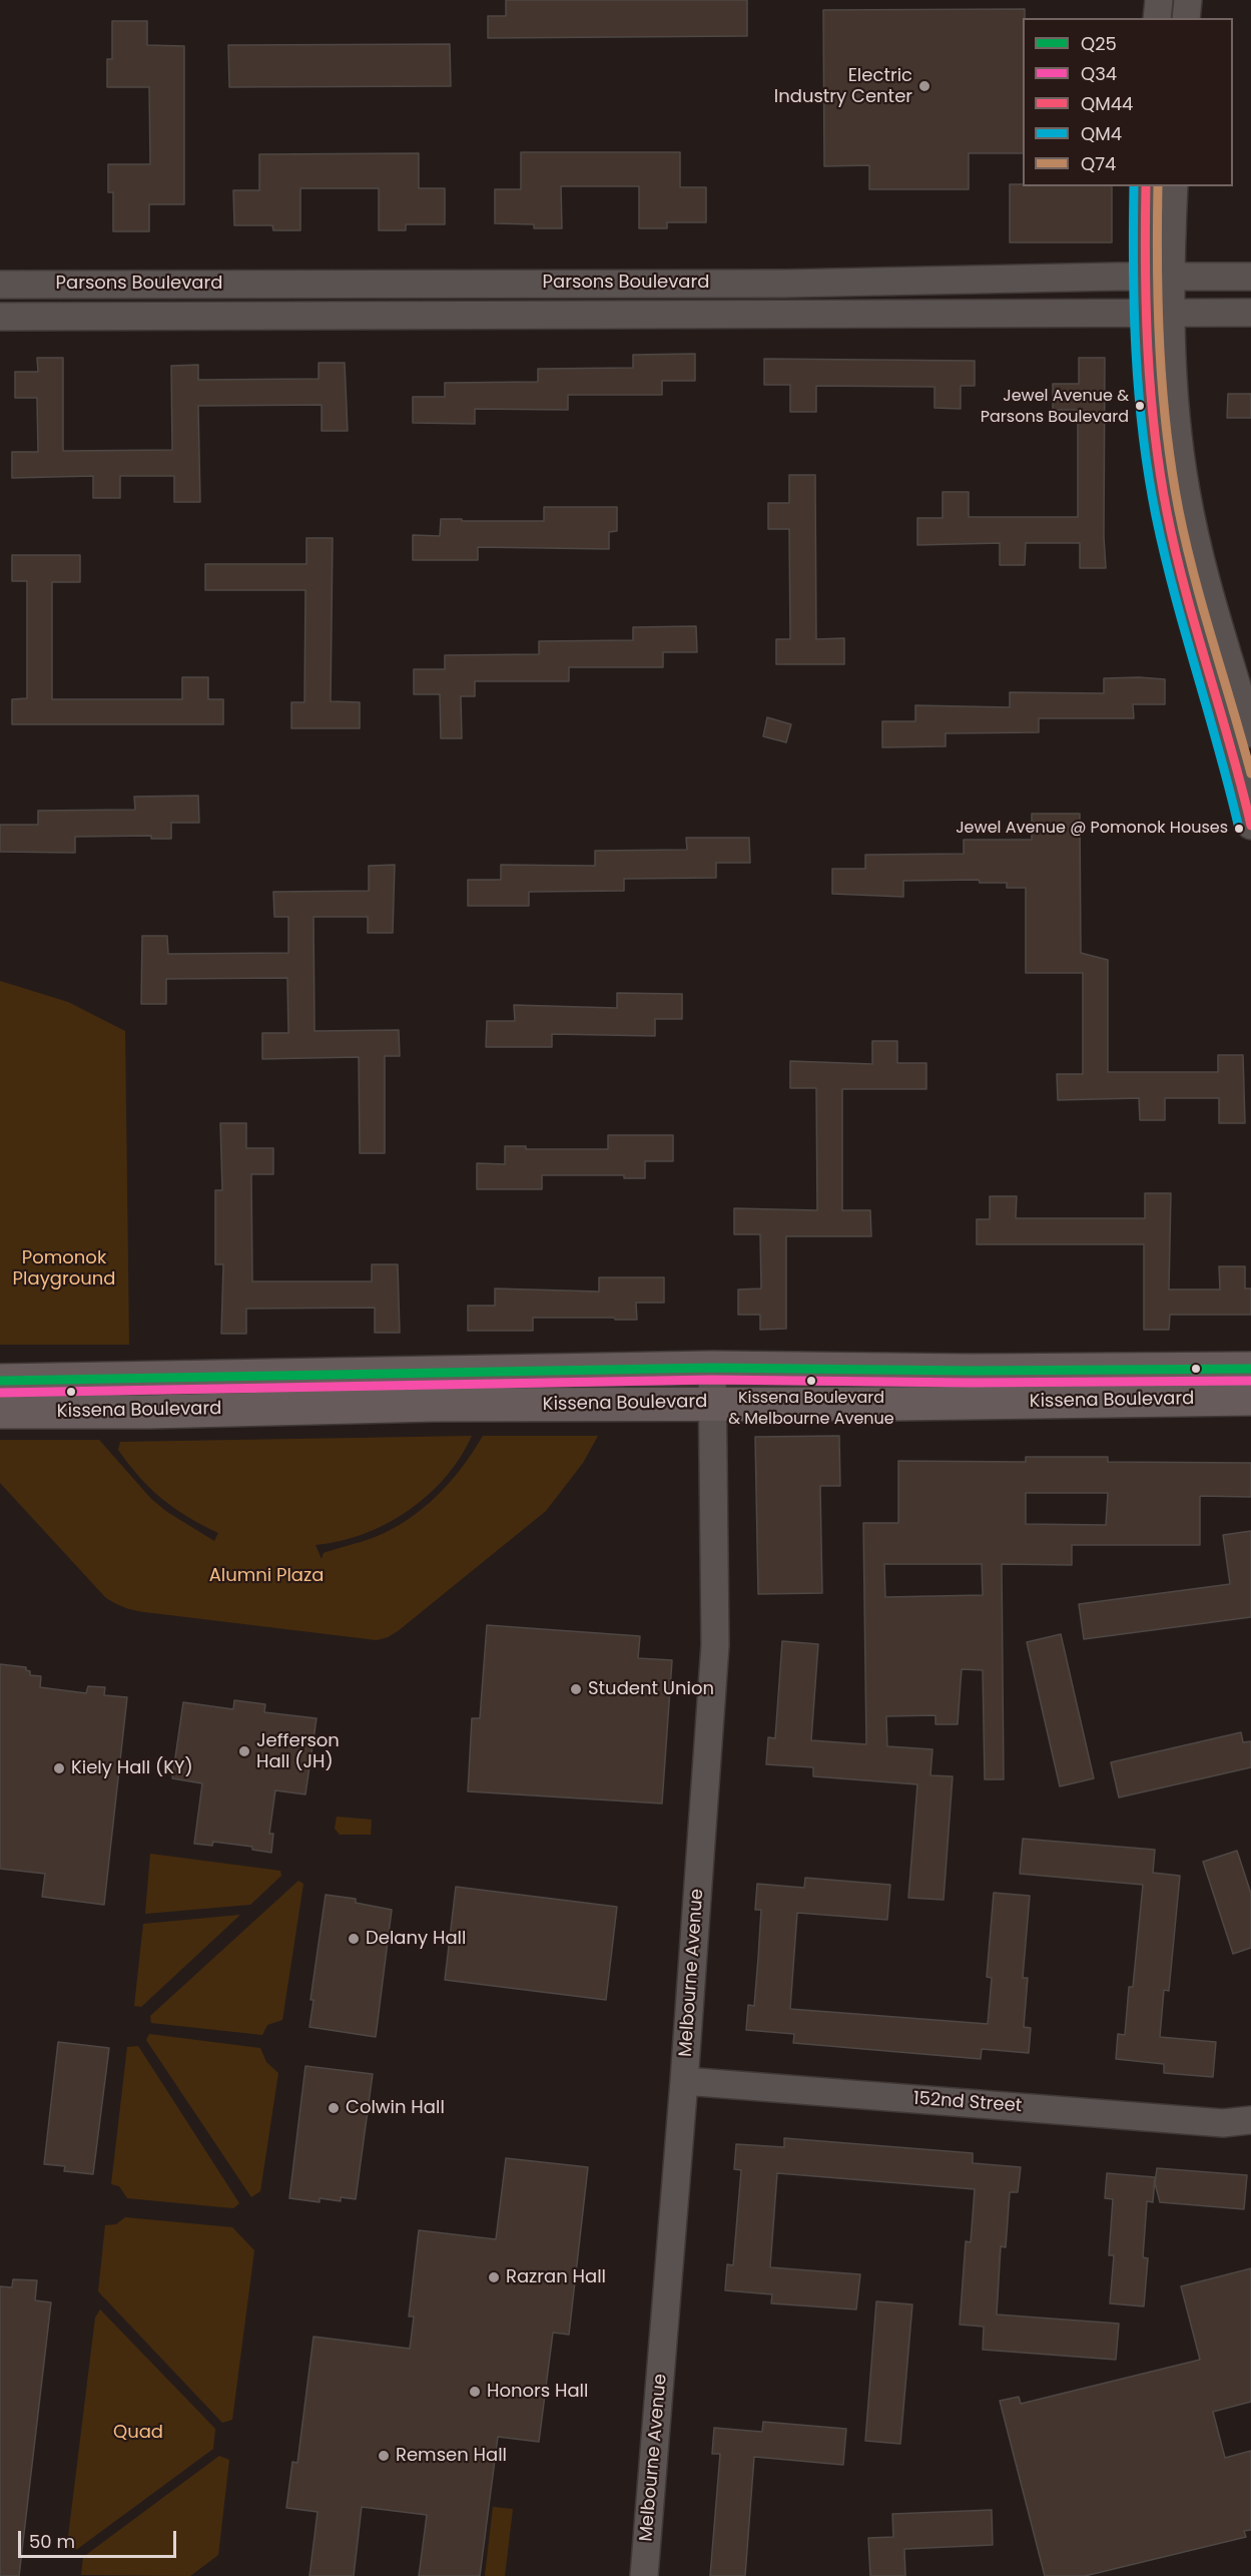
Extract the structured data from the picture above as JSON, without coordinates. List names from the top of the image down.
{
  "streets": {
    "main road": ["Kissena Boulevard"],
    "street": ["Parsons Boulevard", "Melbourne Avenue", "152nd Street"]
  },
  "crossings": [
    ["Kissena Boulevard", "Melbourne Avenue"],
    ["Melbourne Avenue", "152nd Street"]
  ],
  "parks": ["Pomonok Playground", "Alumni Plaza", "Quad"],
  "places": [
    "Electric Industry Center",
    "Jewel Avenue & Parsons Boulevard",
    "Jewel Avenue @ Pomonok Houses",
    "Kissena Boulevard & Melbourne Avenue",
    "Student Union",
    "Jefferson Hall (JH)",
    "Kiely Hall (KY)",
    "Delany Hall",
    "Colwin Hall",
    "Razran Hall",
    "Honors Hall",
    "Remsen Hall"
  ],
  "lines": [
    "transit line QM44",
    "transit line QM4",
    "transit line Q74",
    "transit line Q25",
    "transit line Q34"
  ],
  "legend": [
    "Q25",
    "Q34",
    "QM44",
    "QM4",
    "Q74"
  ],
  "scale_bar": "50 m"
}
